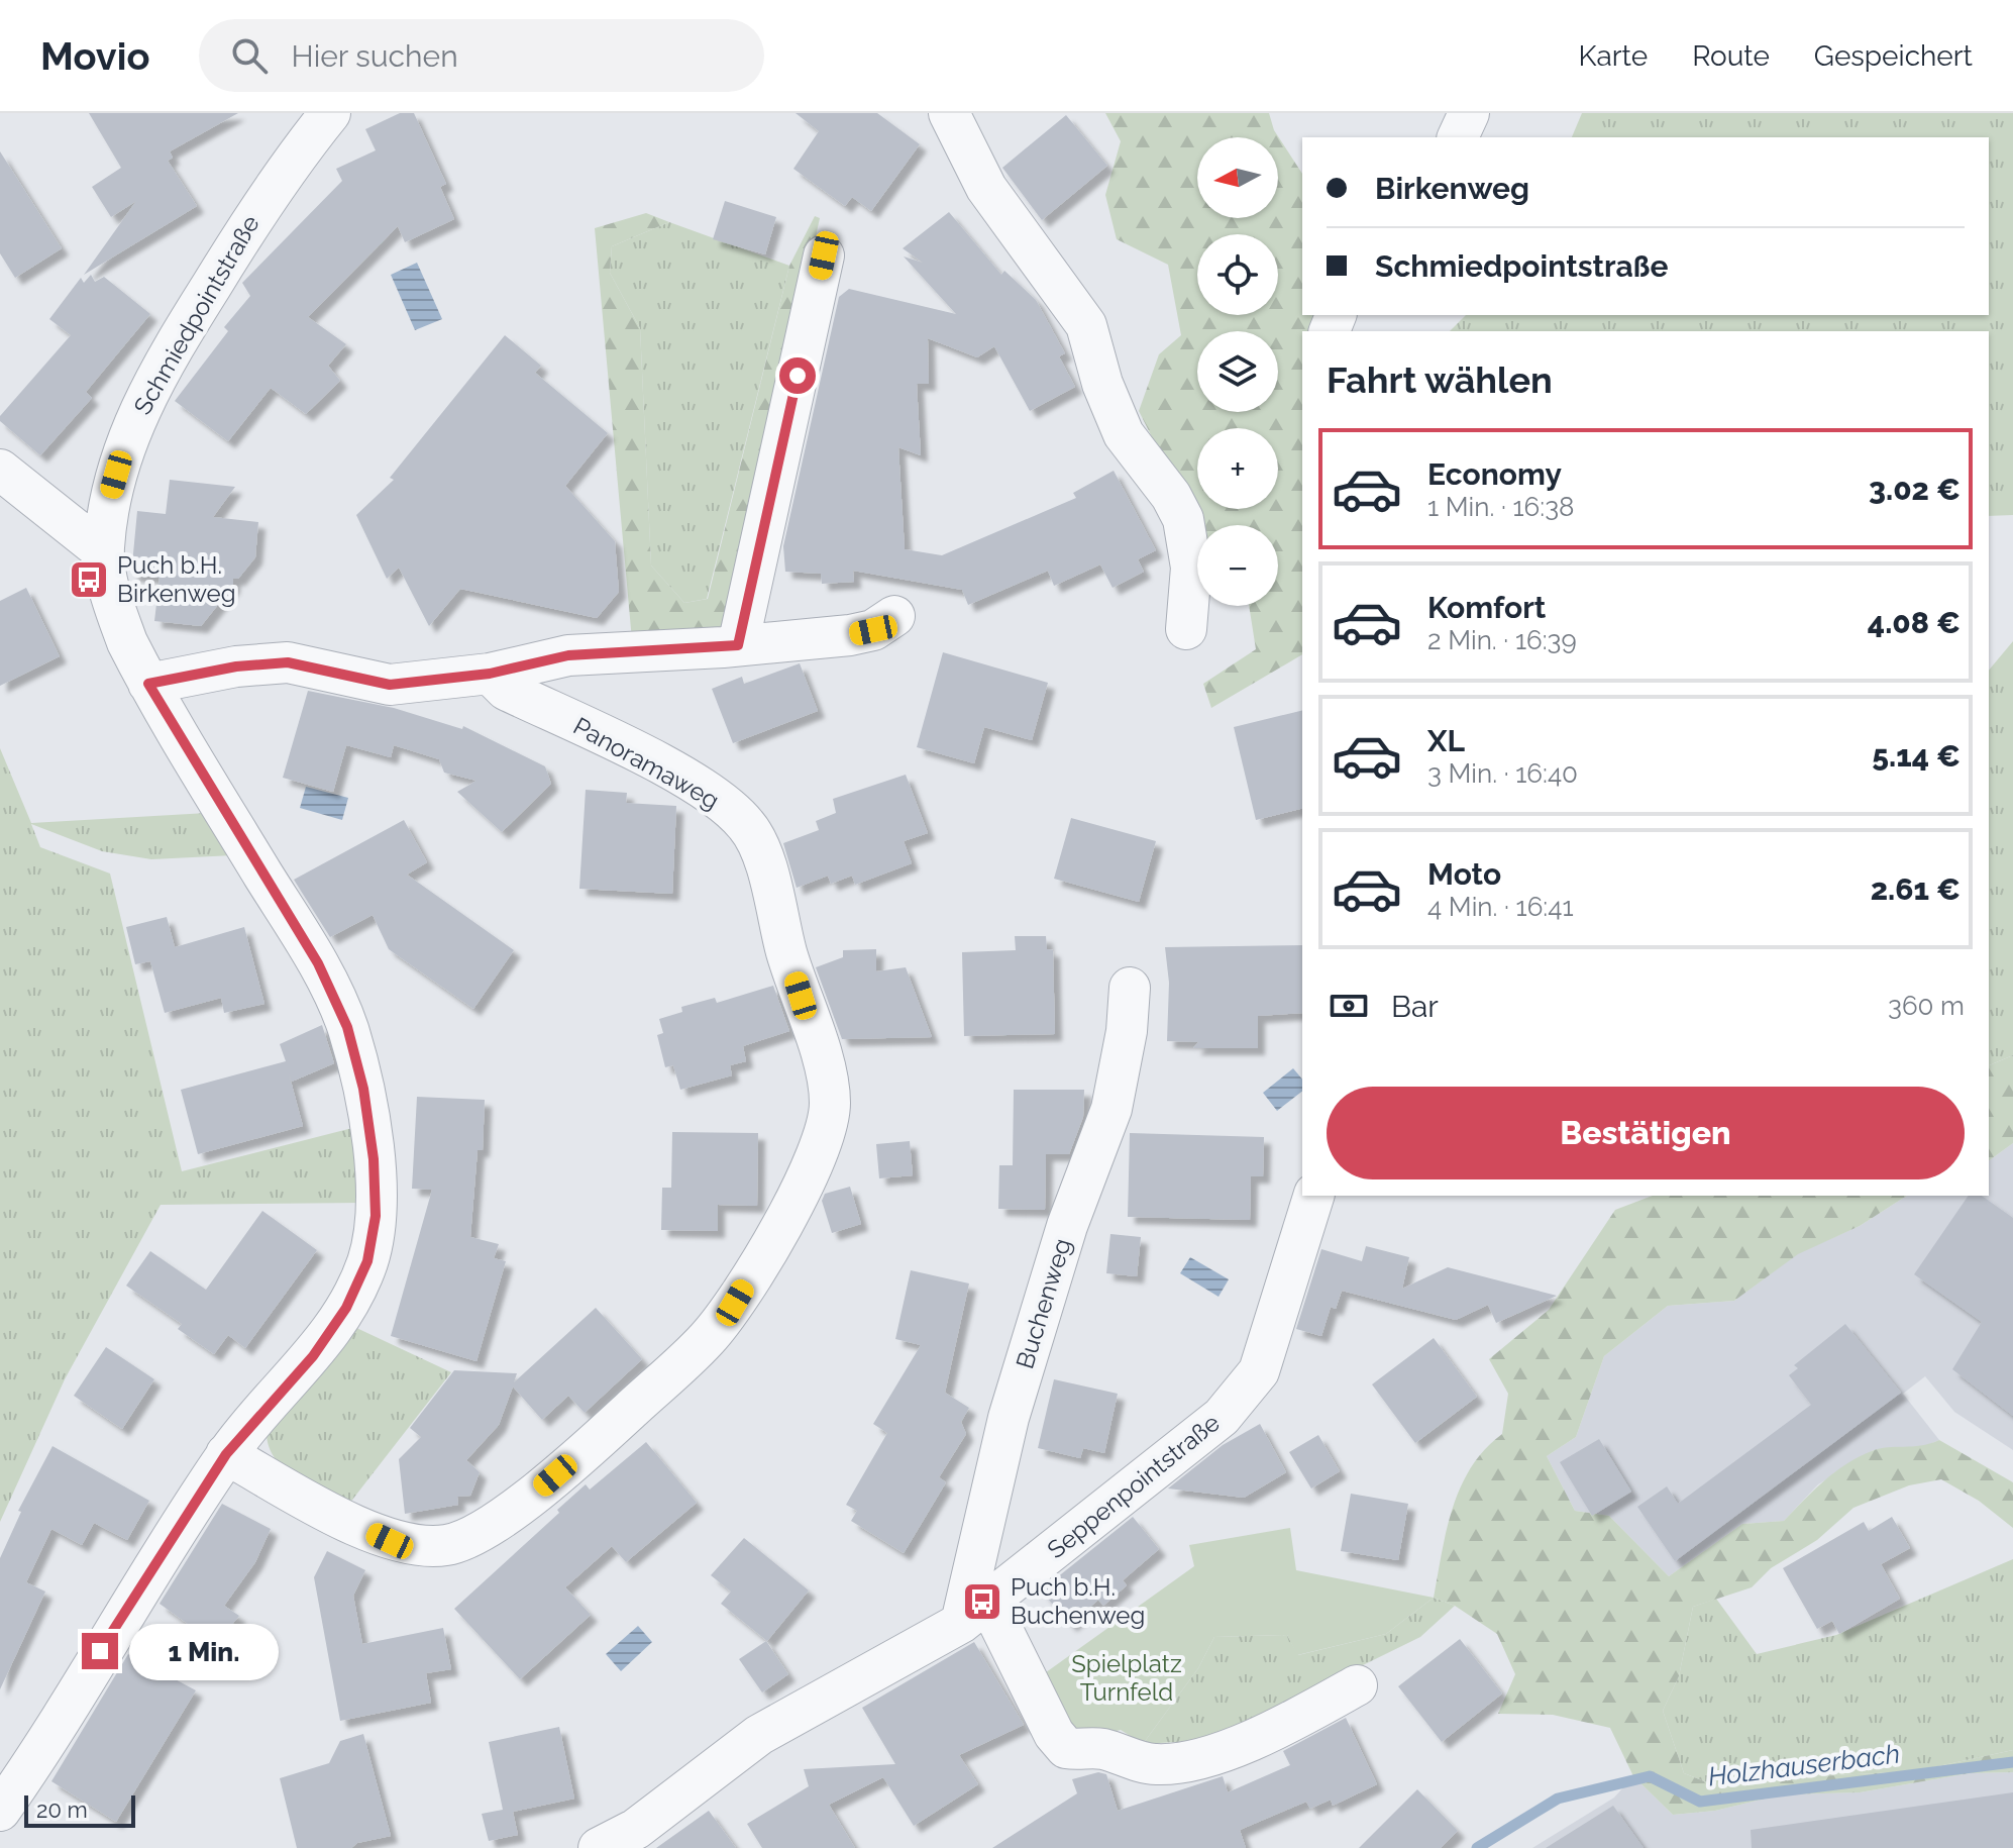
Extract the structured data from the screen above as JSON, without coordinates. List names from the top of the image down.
{
  "streets": {
    "street": [
      "Schmiedpointstraße",
      "Panoramaweg",
      "Buchenweg",
      "Seppenpointstraße"
    ]
  },
  "crossings": [
    ["Schmiedpointstraße", "Panoramaweg"],
    ["Buchenweg", "Seppenpointstraße"]
  ],
  "water": ["Holzhauserbach"],
  "parks": ["Spielplatz Turnfeld"],
  "places": {
    "bus stop": ["Puch b.H. Birkenweg", "Puch b.H. Buchenweg"]
  },
  "scale_bar": "20 m",
  "north": "left",
  "page": {
    "header": "Movio",
    "search": "Hier suchen",
    "nav": ["Karte", "Route", "Gespeichert"],
    "map_buttons": ["+", "−"],
    "banner": ["Birkenweg", "Schmiedpointstraße"],
    "heading": "Fahrt wählen",
    "list": [
      {
        "name": "Economy",
        "note": "1 Min. · 16:38",
        "value": "3.02 €"
      },
      {
        "name": "Komfort",
        "note": "2 Min. · 16:39",
        "value": "4.08 €"
      },
      {
        "name": "XL",
        "note": "3 Min. · 16:40",
        "value": "5.14 €"
      },
      {
        "name": "Moto",
        "note": "4 Min. · 16:41",
        "value": "2.61 €"
      }
    ],
    "pay": ["Bar", "360 m"],
    "buttons": "Bestätigen",
    "bubble": "1 Min.",
    "scale": "20 m"
  }
}
